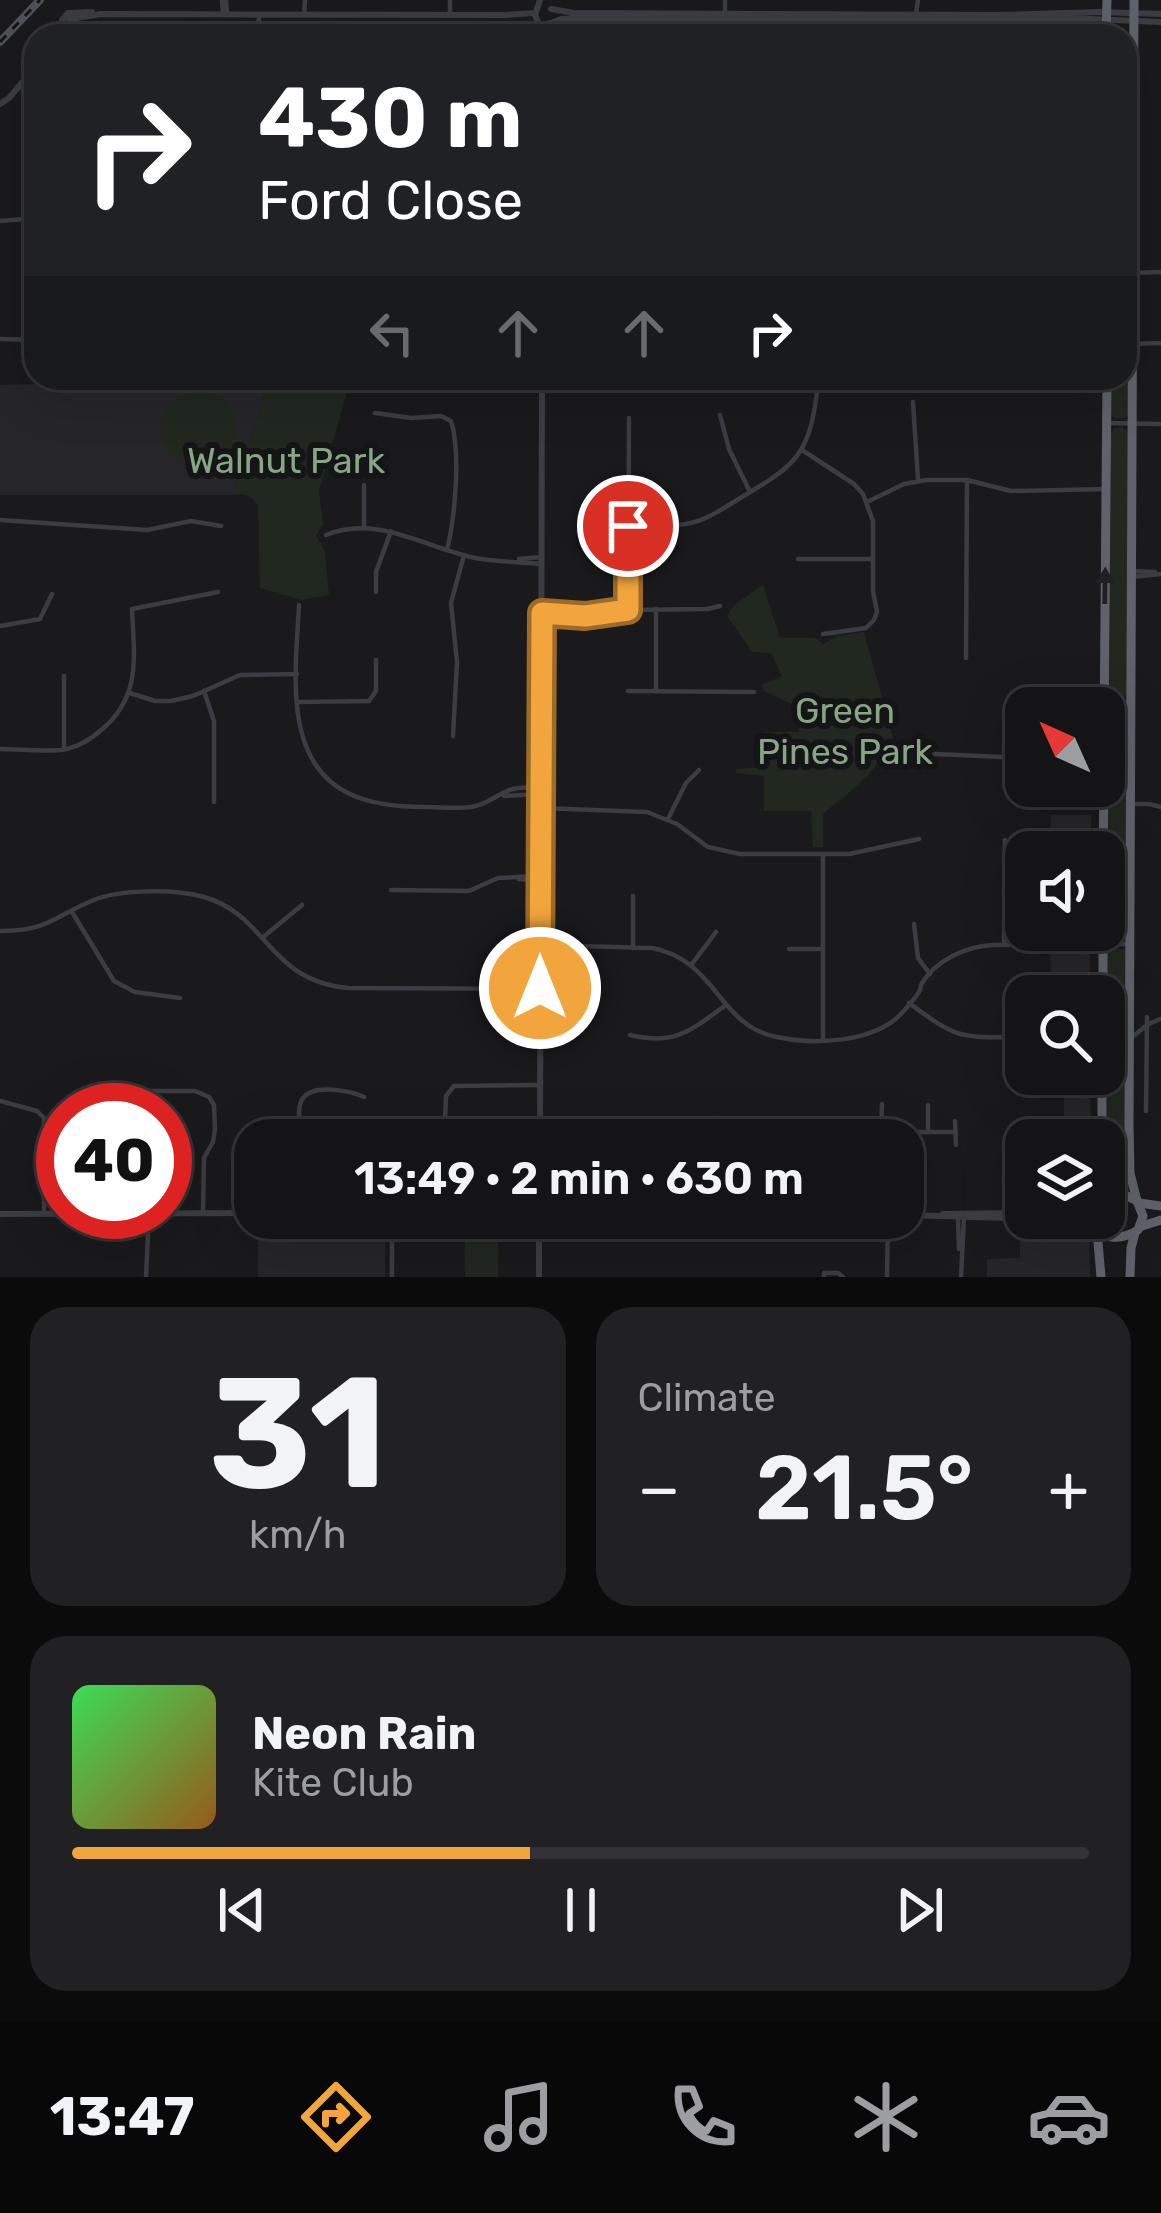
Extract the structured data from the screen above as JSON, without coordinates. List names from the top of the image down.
{
  "parks": ["Walnut Park", "Green Pines Park"],
  "north": "top left",
  "page": {
    "turn": ["430 m", "Ford Close"],
    "limit": "40",
    "trip": "13:49 · 2 min · 630 m",
    "tile": [
      ["31", "km/h"],
      "Climate"
    ],
    "heat": ["−", "21.5°", "+"],
    "song": ["Neon Rain", "Kite Club"],
    "tabs": "13:47"
  }
}
